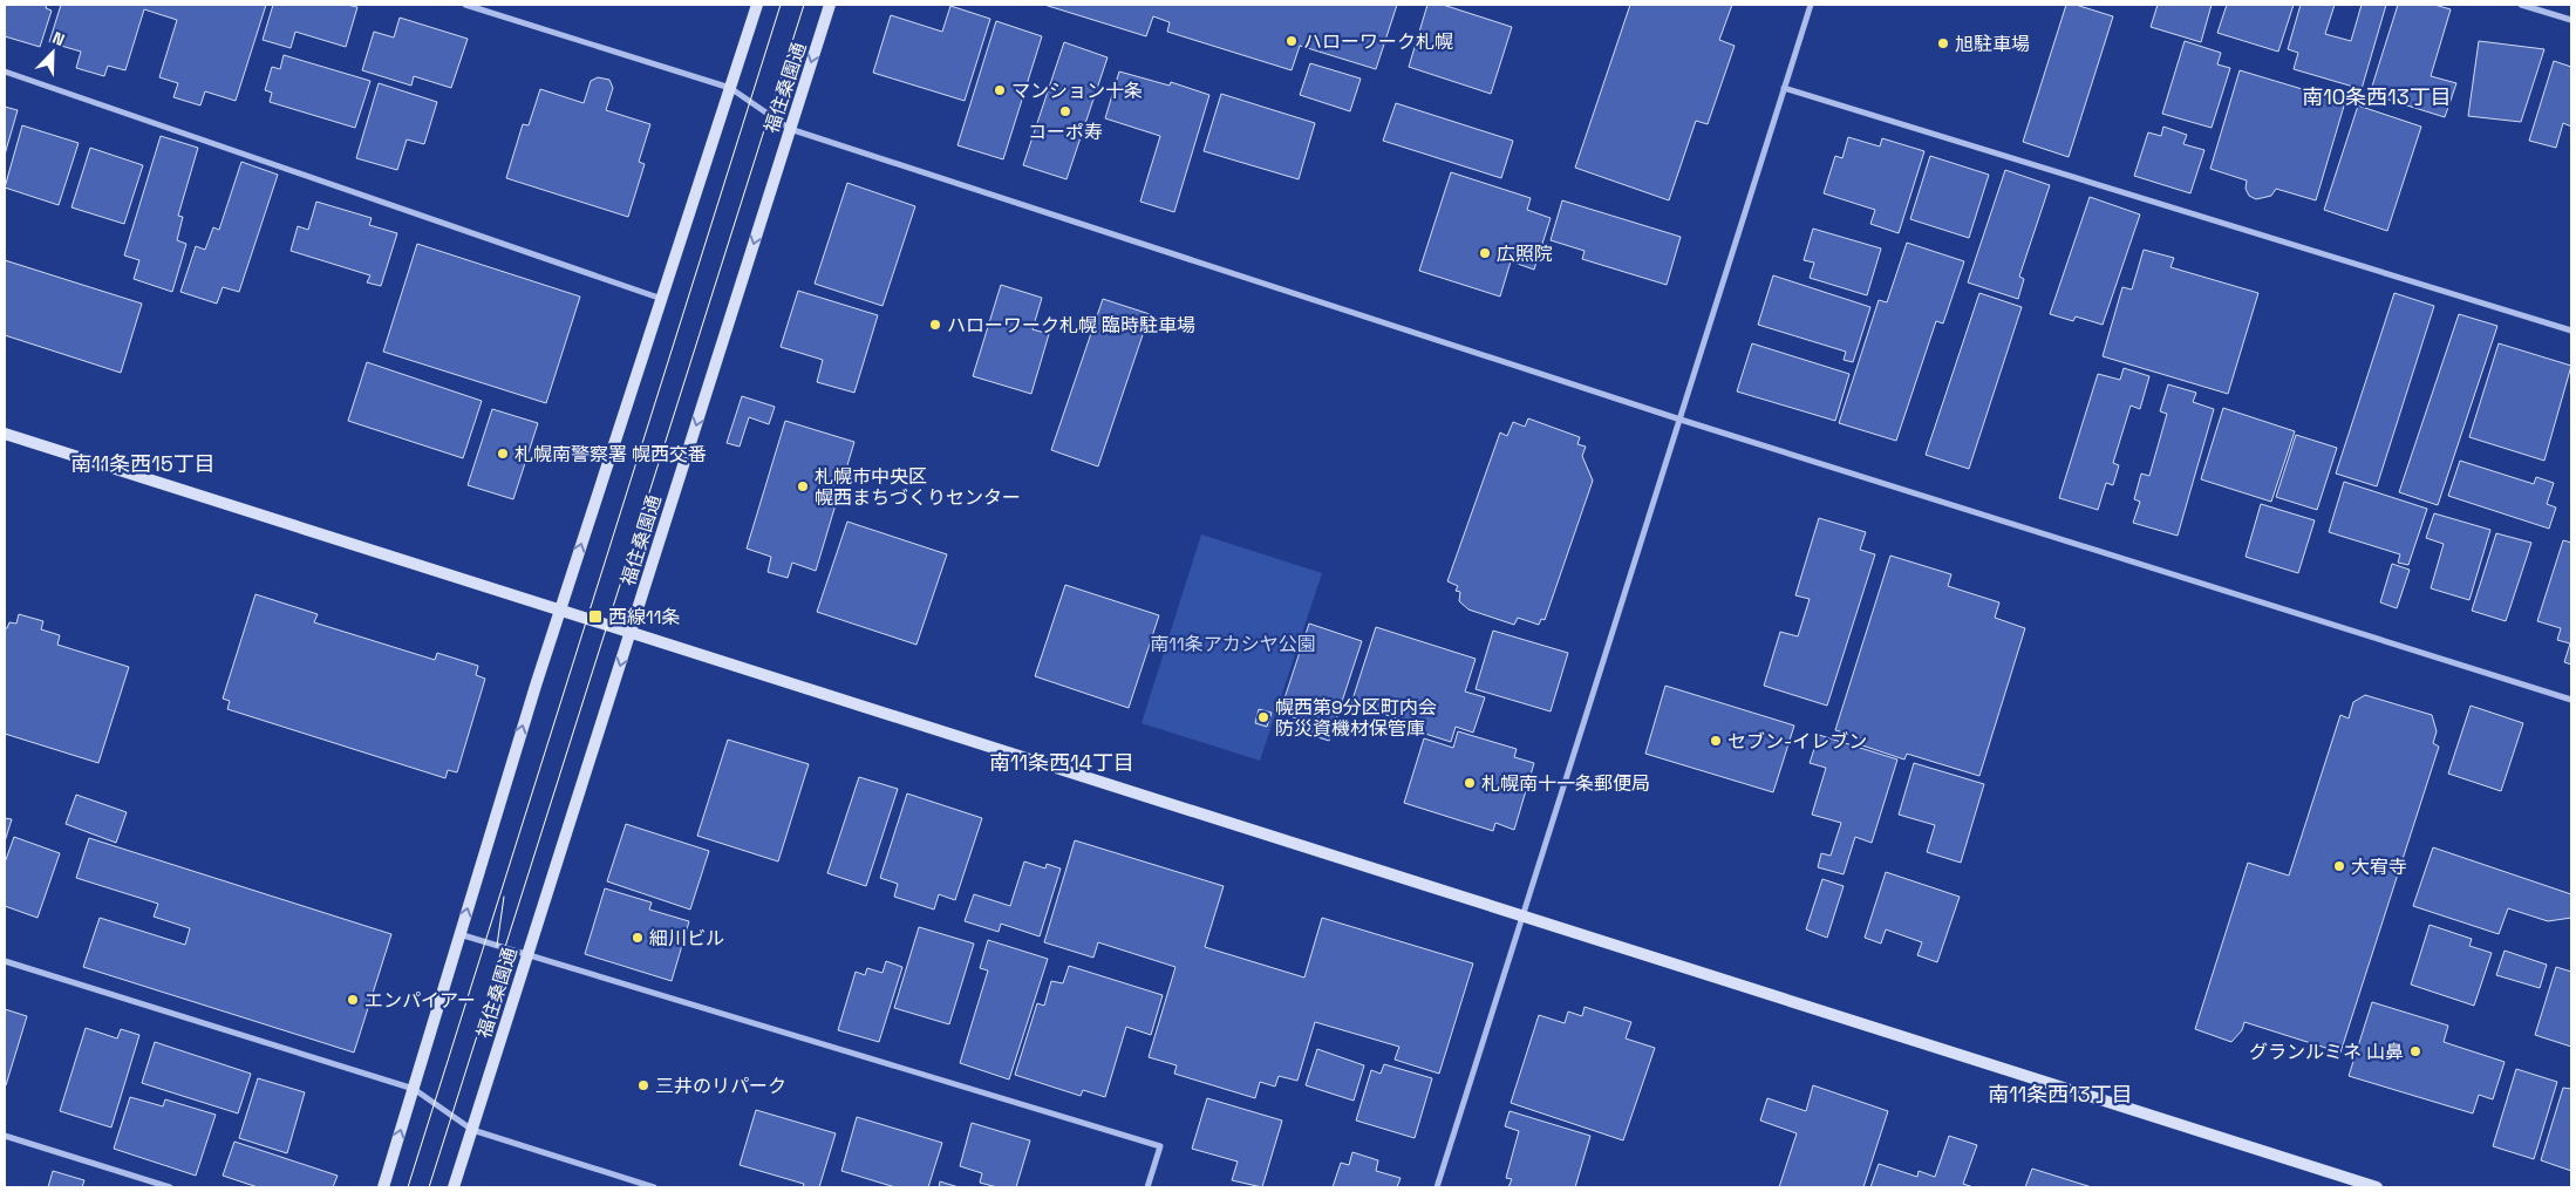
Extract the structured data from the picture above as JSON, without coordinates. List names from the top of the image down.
{
  "streets": {
    "street": ["福住桑園通"]
  },
  "districts": [
    "南10条西13丁目",
    "南11条西15丁目",
    "南11条西14丁目",
    "南11条西13丁目"
  ],
  "parks": ["南11条アカシヤ公園"],
  "places": {
    "other": [
      "ハローワーク札幌",
      "旭駐車場",
      "マンション十条",
      "コーポ寿",
      "広照院",
      "ハローワーク札幌 臨時駐車場",
      "札幌南警察署 幌西交番",
      "札幌市中央区 幌西まちづくりセンター",
      "幌西第9分区町内会 防災資機材保管庫",
      "セブン-イレブン",
      "札幌南十一条郵便局",
      "大宥寺",
      "細川ビル",
      "エンパイアー",
      "グランルミネ 山鼻",
      "三井のリパーク"
    ],
    "transit": ["西線11条"]
  },
  "north": "top right"
}
